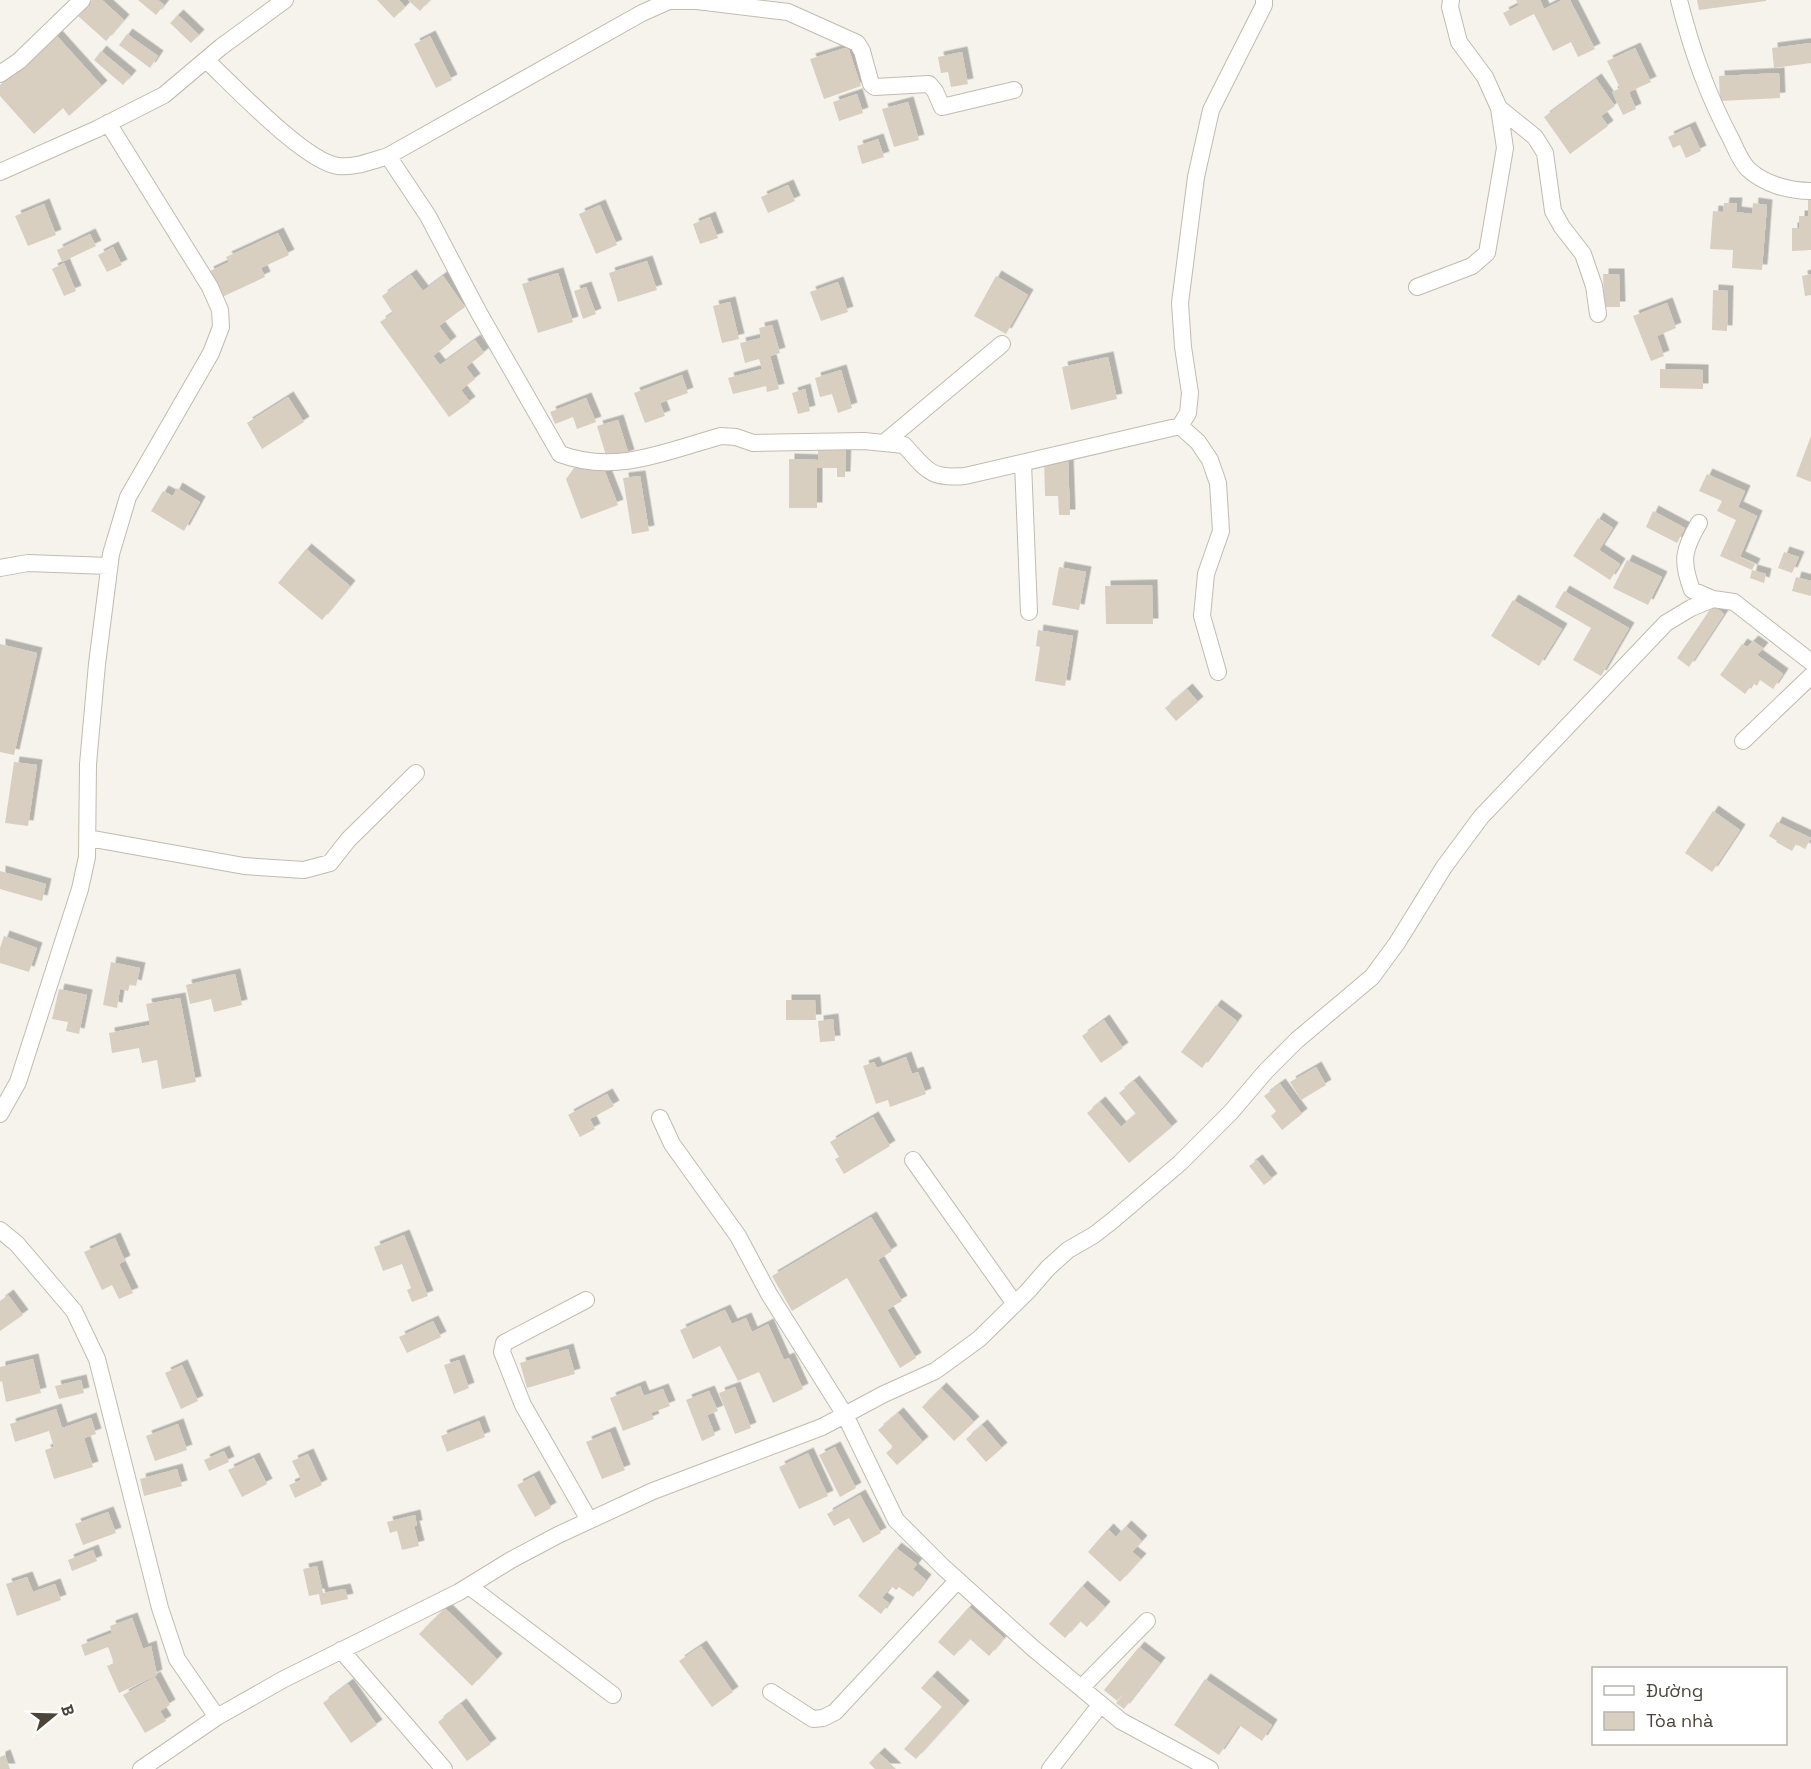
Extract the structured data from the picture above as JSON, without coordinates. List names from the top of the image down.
{
  "legend": ["Đường", "Tòa nhà"],
  "north": "right"
}
